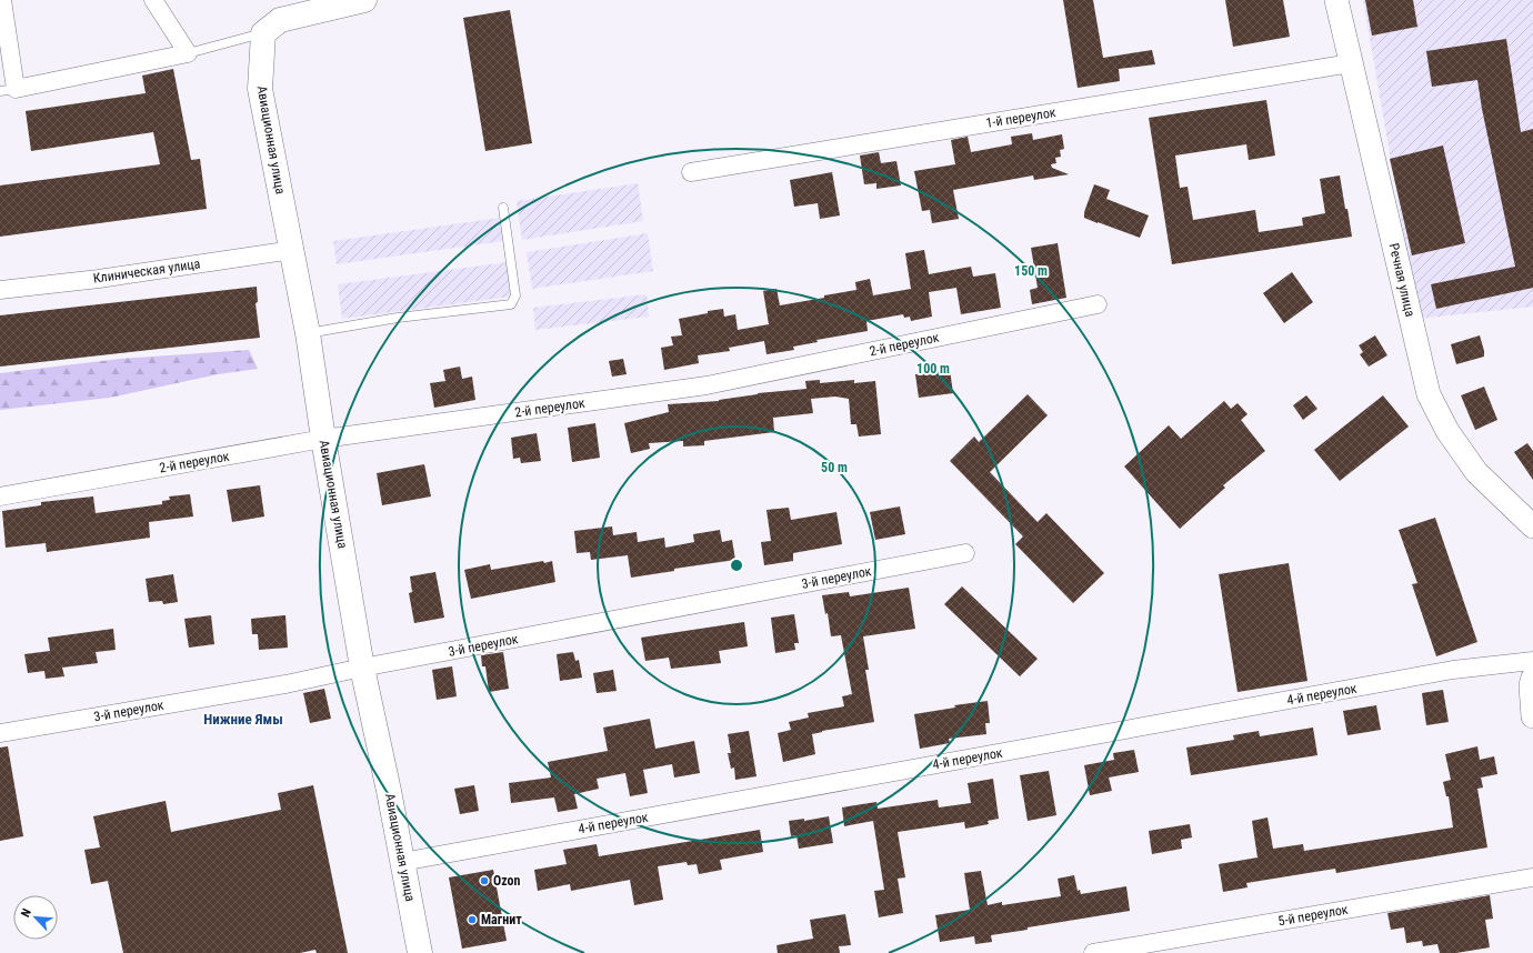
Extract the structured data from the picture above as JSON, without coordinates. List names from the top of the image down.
{
  "streets": {
    "main road": ["Авиационная улица"],
    "street": [
      "1-й переулок",
      "Клиническая улица",
      "Речная улица",
      "2-й переулок",
      "3-й переулок",
      "4-й переулок",
      "5-й переулок"
    ]
  },
  "crossings": [
    ["1-й переулок", "Речная улица"],
    ["Авиационная улица", "Клиническая улица"],
    ["Авиационная улица", "2-й переулок"],
    ["Авиационная улица", "3-й переулок"],
    ["Авиационная улица", "4-й переулок"]
  ],
  "districts": ["Нижние Ямы"],
  "places": ["Ozon", "Магнит"],
  "north": "top left",
  "rings": ["150 m", "100 m", "50 m"]
}
